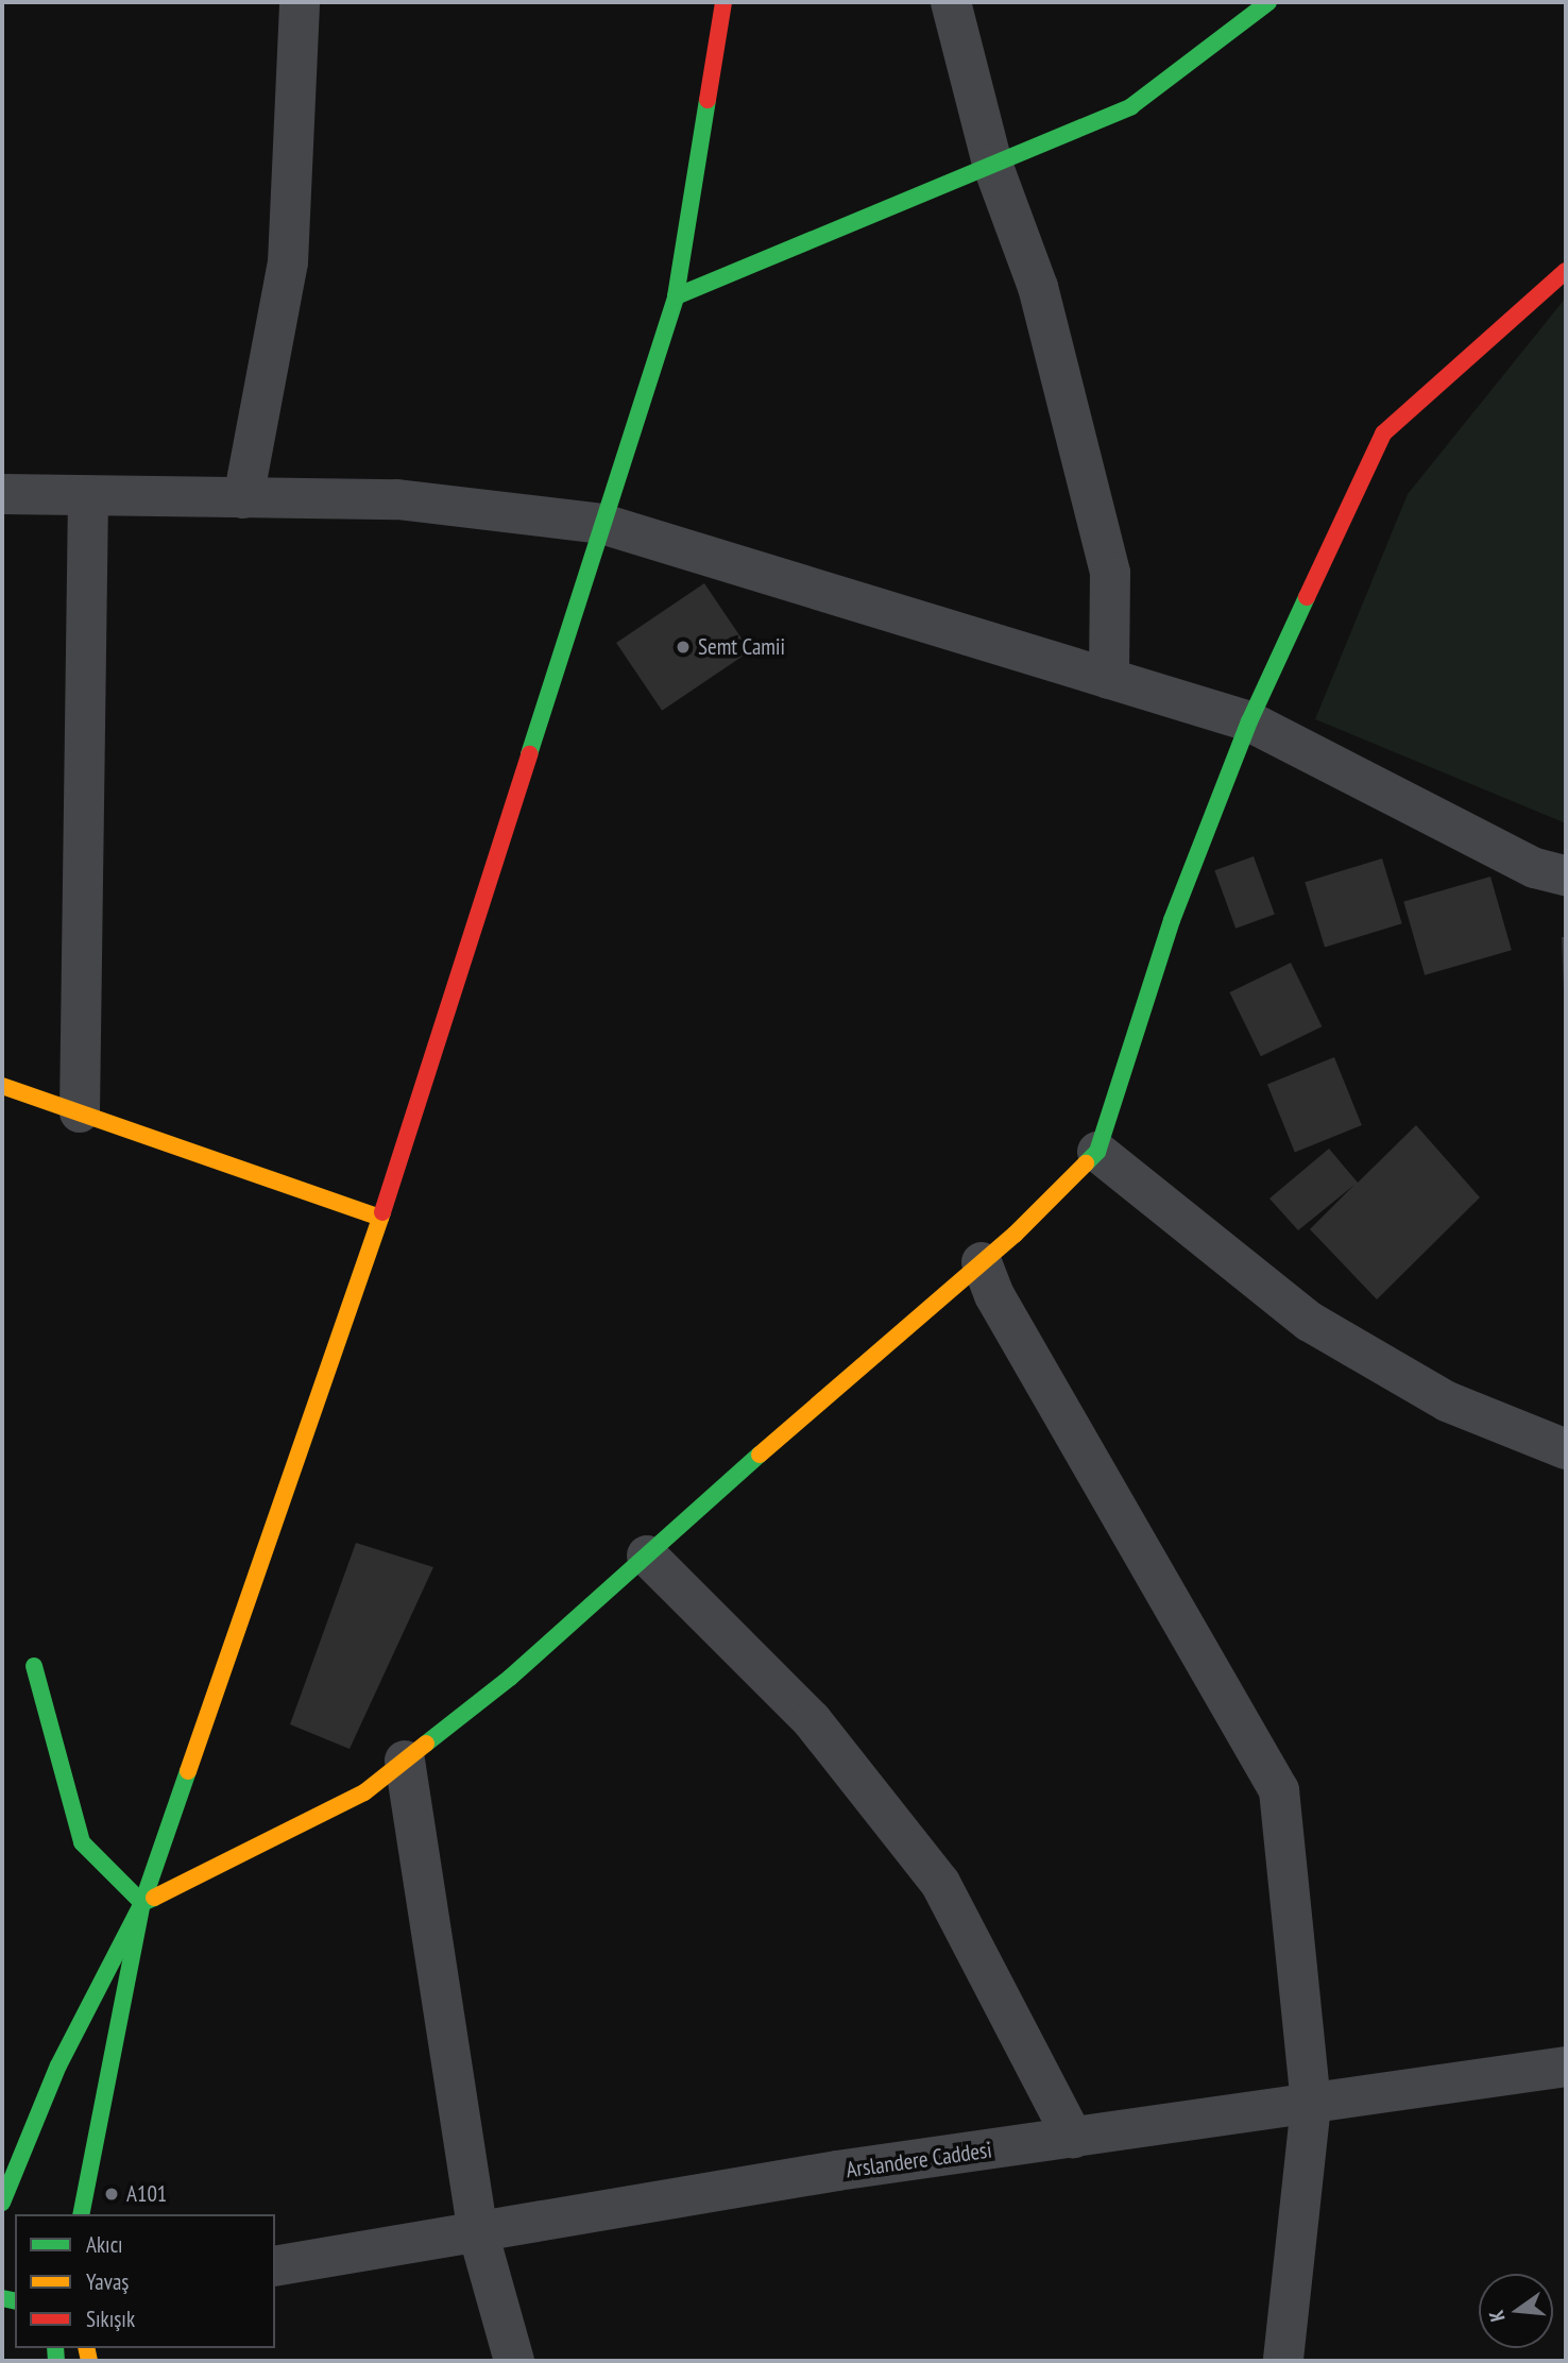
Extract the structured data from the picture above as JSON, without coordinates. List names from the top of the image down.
{
  "streets": {
    "street": ["Arslandere Caddesi"]
  },
  "places": ["Semt Camii", "A101"],
  "legend": ["Akıcı", "Yavaş", "Sıkışık"],
  "north": "left"
}
